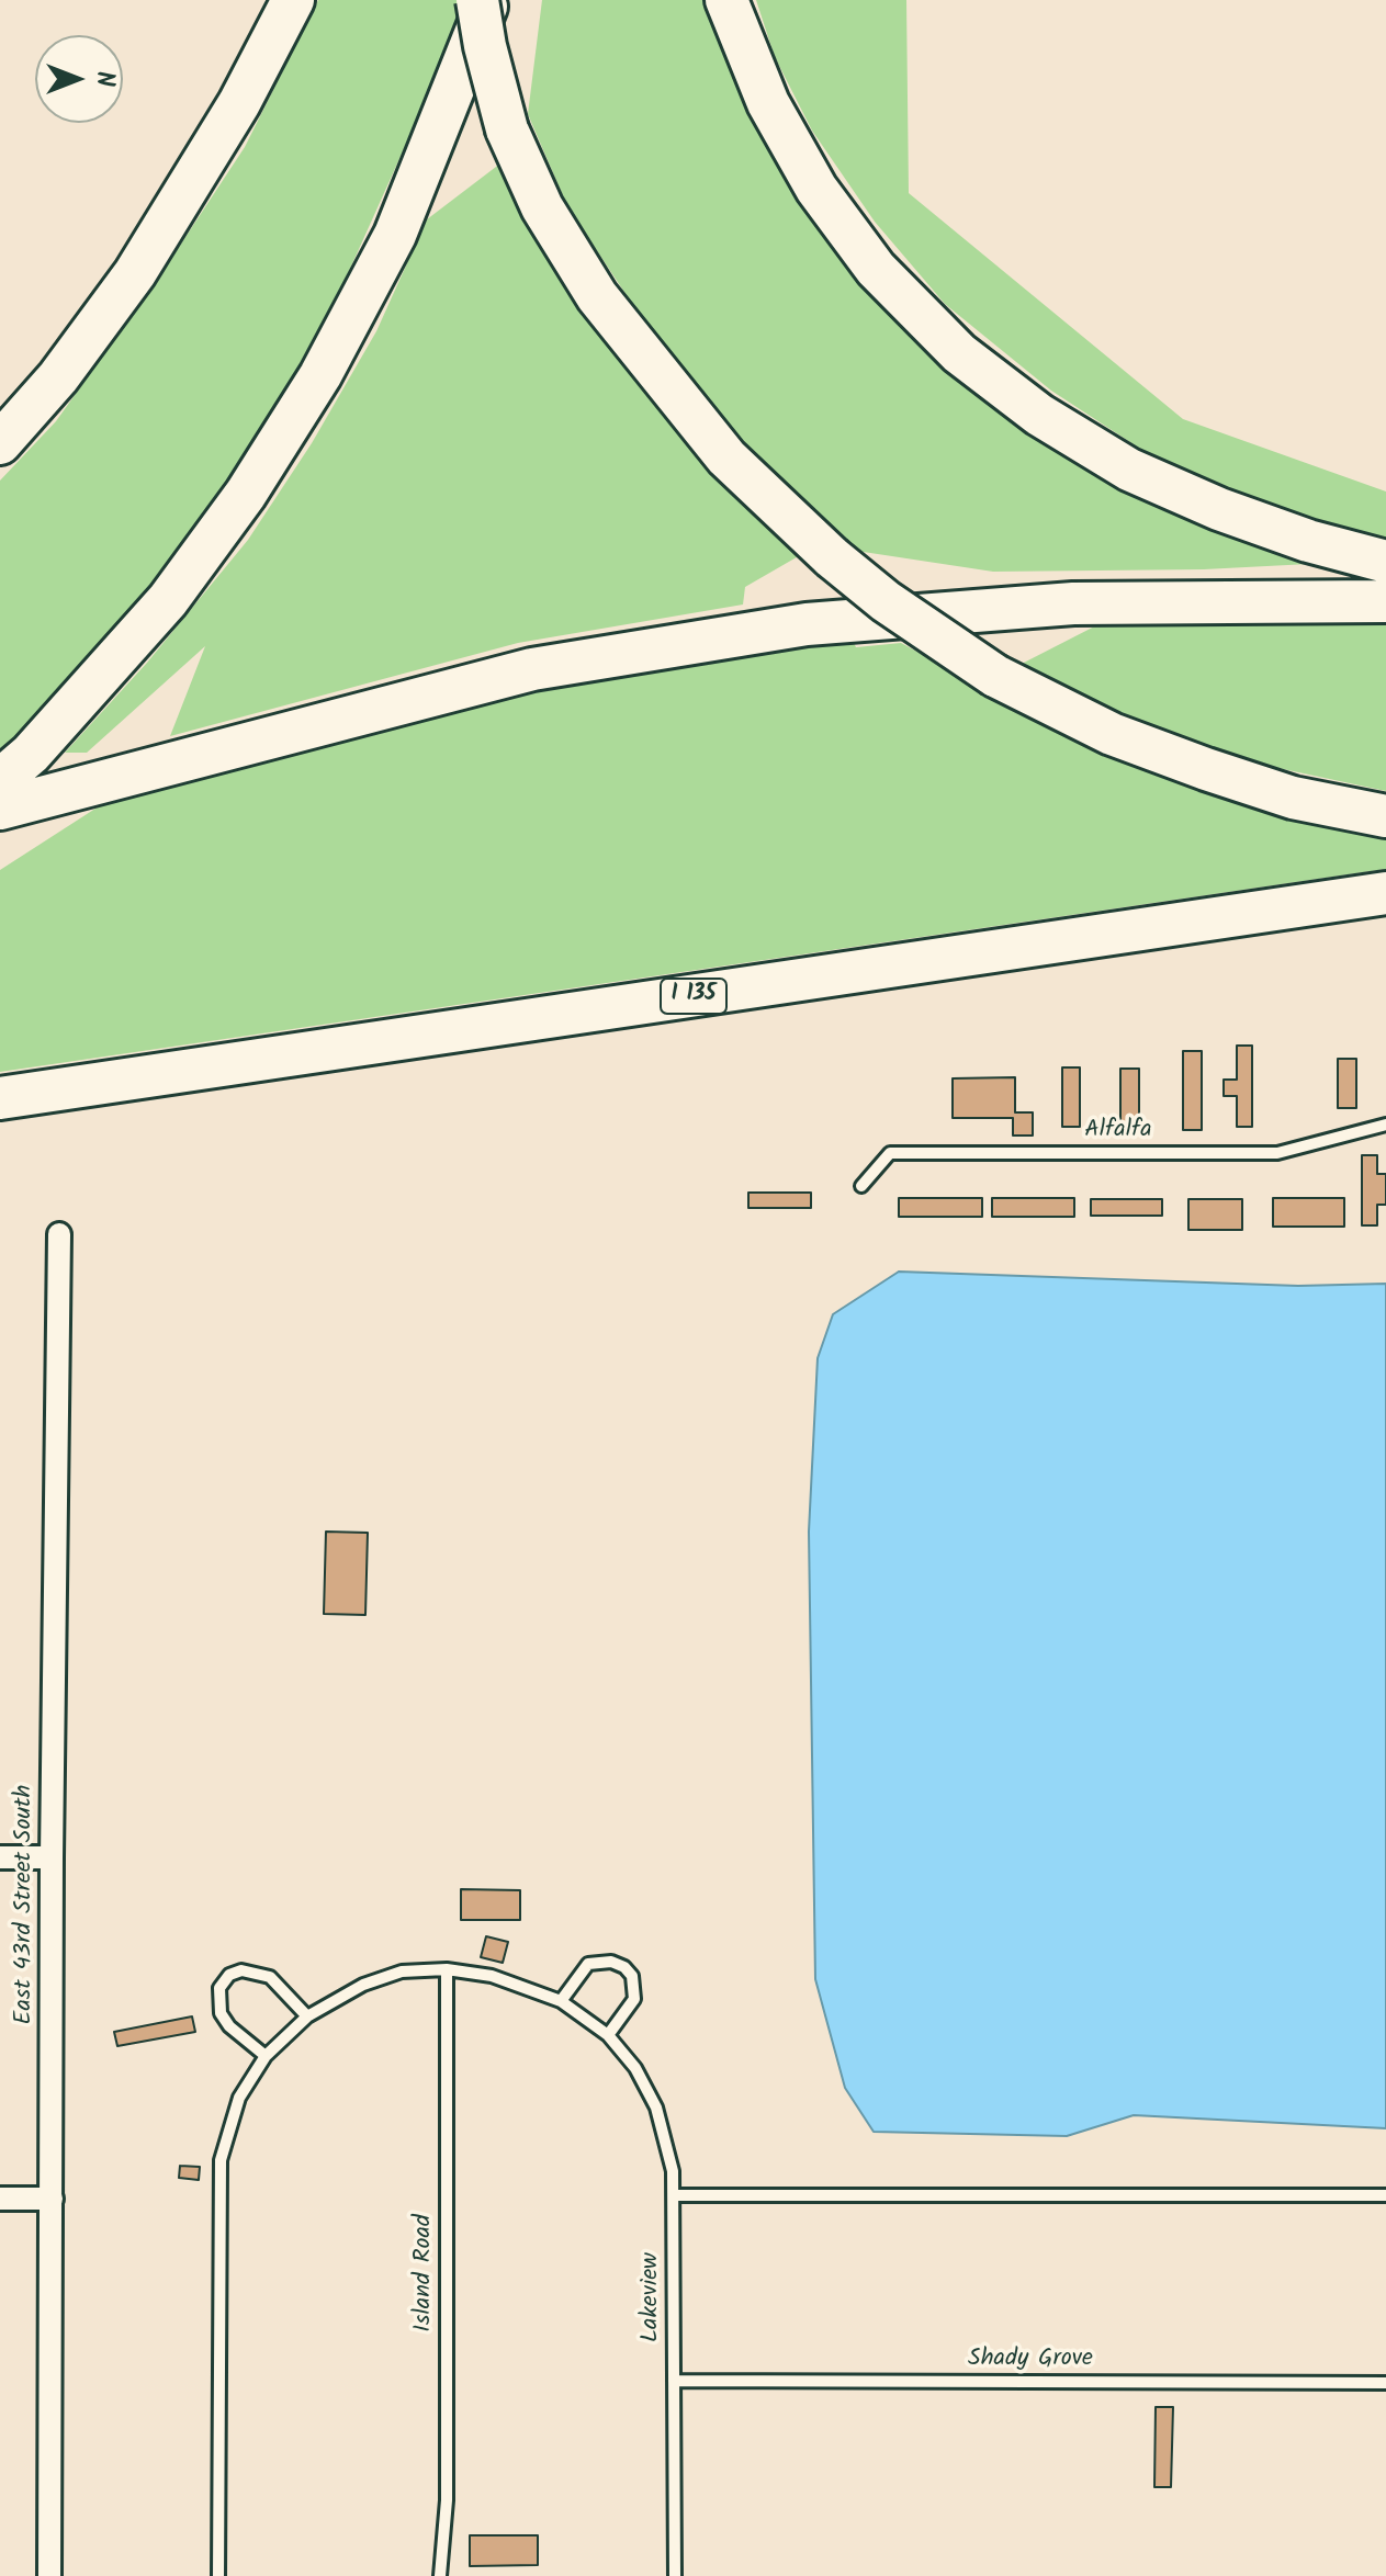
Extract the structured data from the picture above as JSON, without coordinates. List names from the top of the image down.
{
  "streets": {
    "highway": ["I 135"],
    "street": ["East 43rd Street South"],
    "lane": [
      "Alfalfa",
      "Island Road",
      "Lakeview",
      "Shady Grove"
    ]
  },
  "crossings": [
    ["Island Road", "Lakeview"],
    ["Lakeview", "Shady Grove"]
  ],
  "north": "right"
}
